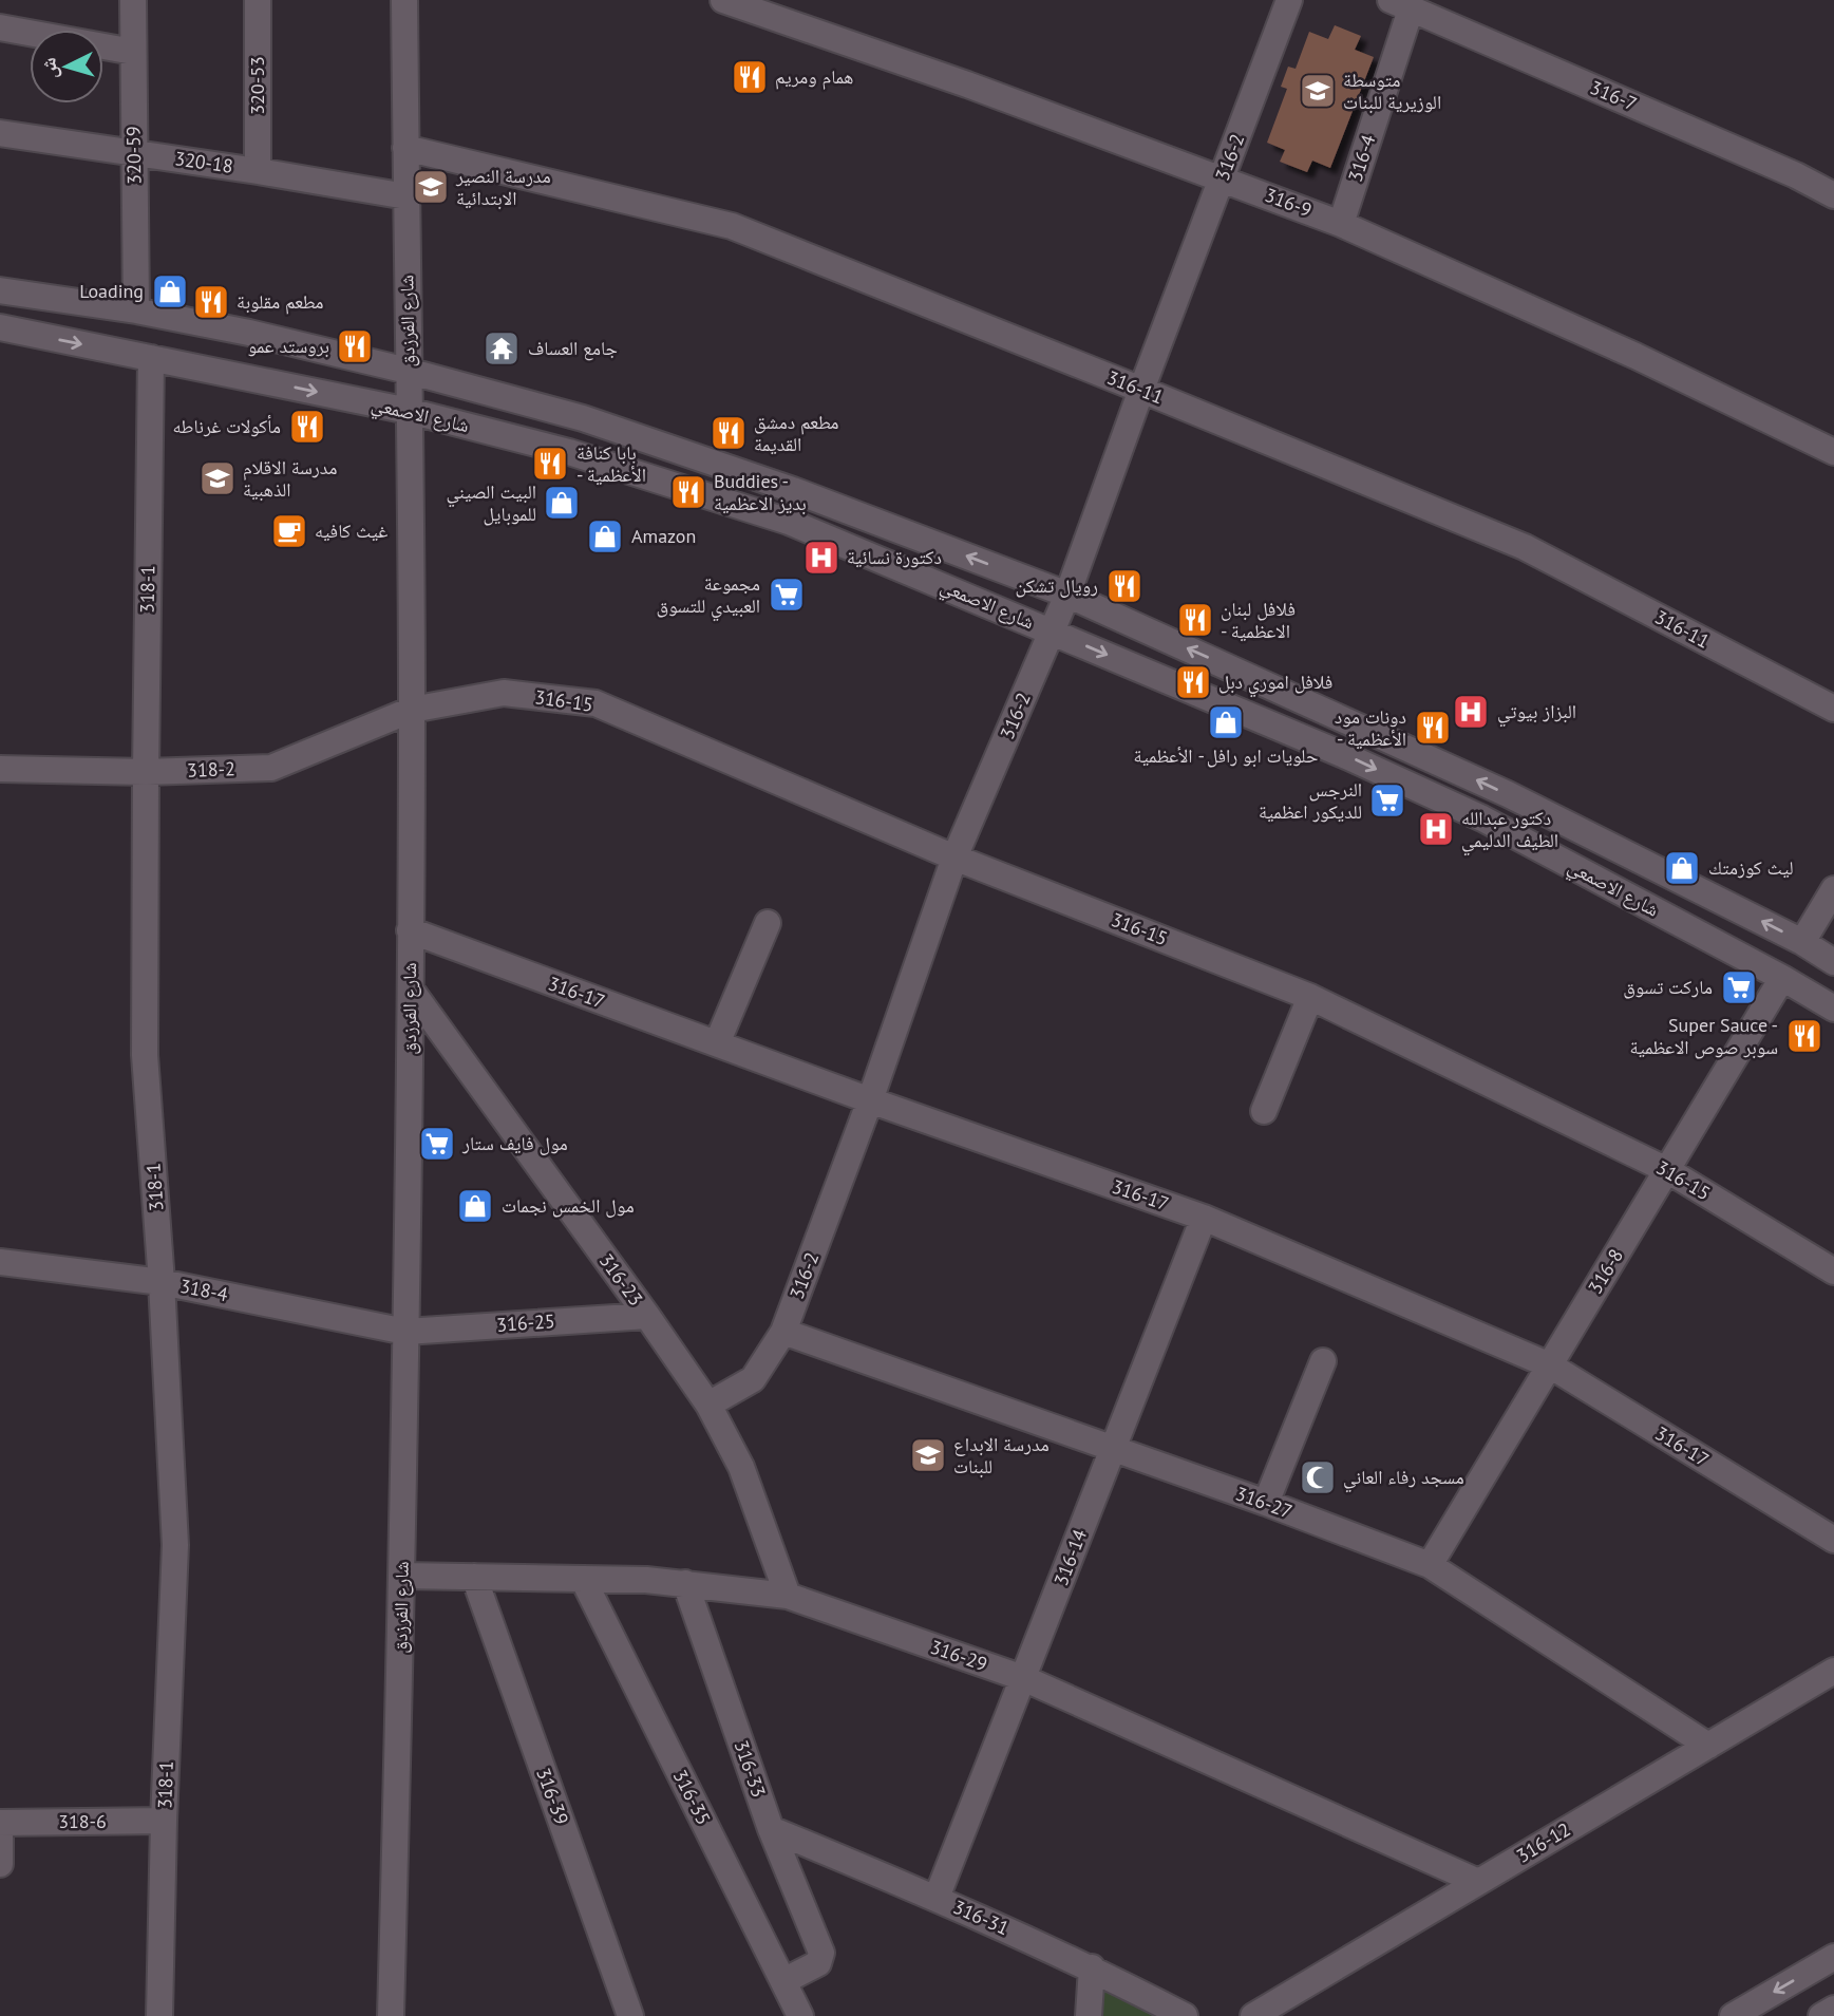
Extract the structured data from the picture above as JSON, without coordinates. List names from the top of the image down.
{
  "streets": {
    "street": [
      "320-53",
      "316-7",
      "320-59",
      "316-2",
      "316-4",
      "320-18",
      "316-9",
      "شارع الفرزدق",
      "316-11",
      "شارع الاصمعي",
      "318-1",
      "316-15",
      "318-2",
      "316-17",
      "316-8",
      "316-23",
      "318-4",
      "316-25",
      "316-27",
      "316-14",
      "316-29",
      "316-33",
      "316-39",
      "316-35",
      "318-6",
      "316-12",
      "316-31"
    ]
  },
  "crossings": [
    ["320-53", "320-18"],
    ["316-7", "316-4"],
    ["320-59", "320-18"],
    ["320-59", "شارع الاصمعي"],
    ["316-2", "316-9"],
    ["316-2", "316-11"],
    ["316-2", "شارع الاصمعي"],
    ["316-2", "316-15"],
    ["316-2", "316-17"],
    ["316-2", "316-23"],
    ["316-2", "316-27"],
    ["316-4", "316-9"],
    ["320-18", "شارع الفرزدق"],
    ["شارع الفرزدق", "316-11"],
    ["شارع الفرزدق", "شارع الاصمعي"],
    ["شارع الفرزدق", "316-15"],
    ["شارع الفرزدق", "318-2"],
    ["شارع الفرزدق", "316-17"],
    ["شارع الفرزدق", "316-23"],
    ["شارع الفرزدق", "318-4"],
    ["شارع الفرزدق", "316-25"],
    ["شارع الفرزدق", "316-29"],
    ["شارع الاصمعي", "318-1"],
    ["شارع الاصمعي", "316-8"],
    ["318-1", "318-2"],
    ["318-1", "318-4"],
    ["318-1", "318-6"],
    ["316-15", "318-2"],
    ["316-15", "316-8"],
    ["316-17", "316-8"],
    ["316-17", "316-14"],
    ["316-8", "316-27"],
    ["316-23", "316-25"],
    ["316-23", "316-29"],
    ["318-4", "316-25"],
    ["316-27", "316-14"],
    ["316-27", "316-12"],
    ["316-14", "316-29"],
    ["316-14", "316-31"],
    ["316-29", "316-33"],
    ["316-29", "316-39"],
    ["316-29", "316-35"],
    ["316-29", "316-12"],
    ["316-33", "316-35"],
    ["316-33", "316-31"]
  ],
  "places": {
    "restaurant": [
      "همام ومريم",
      "مطعم مقلوبة",
      "بروستد عمو",
      "مأكولات غرناطه",
      "مطعم دمشق القديمة",
      "بابا كنافة - الأعظمية",
      "Buddies - بديز الاعظمية",
      "رويال تشكن",
      "فلافل لبنان - الاعظمية",
      "فلافل اموري دبل",
      "دونات مود - الأعظمية",
      "Super Sauce - سوبر صوص الاعظمية"
    ],
    "school or university": [
      "متوسطة الوزيرية للبنات",
      "مدرسة النصير الابتدائية",
      "مدرسة الاقلام الذهبية",
      "مدرسة الابداع للبنات"
    ],
    "shop": [
      "Loading",
      "البيت الصيني للموبايل",
      "Amazon",
      "حلويات ابو رافل - الأعظمية",
      "ليث كوزمتك",
      "مول الخمس نجمات"
    ],
    "temple": ["جامع العساف"],
    "cafe": ["غيث كافيه"],
    "hospital": ["دكتورة نسائية", "البزاز بيوتي", "دكتور عبدالله الطيف الدليمي"],
    "supermarket": [
      "مجموعة العبيدي للتسوق",
      "النرجس للديكور اعظمية",
      "ماركت تسوق",
      "مول فايف ستار"
    ],
    "mosque": ["مسجد رفاء العاني"]
  },
  "north": "left"
}
